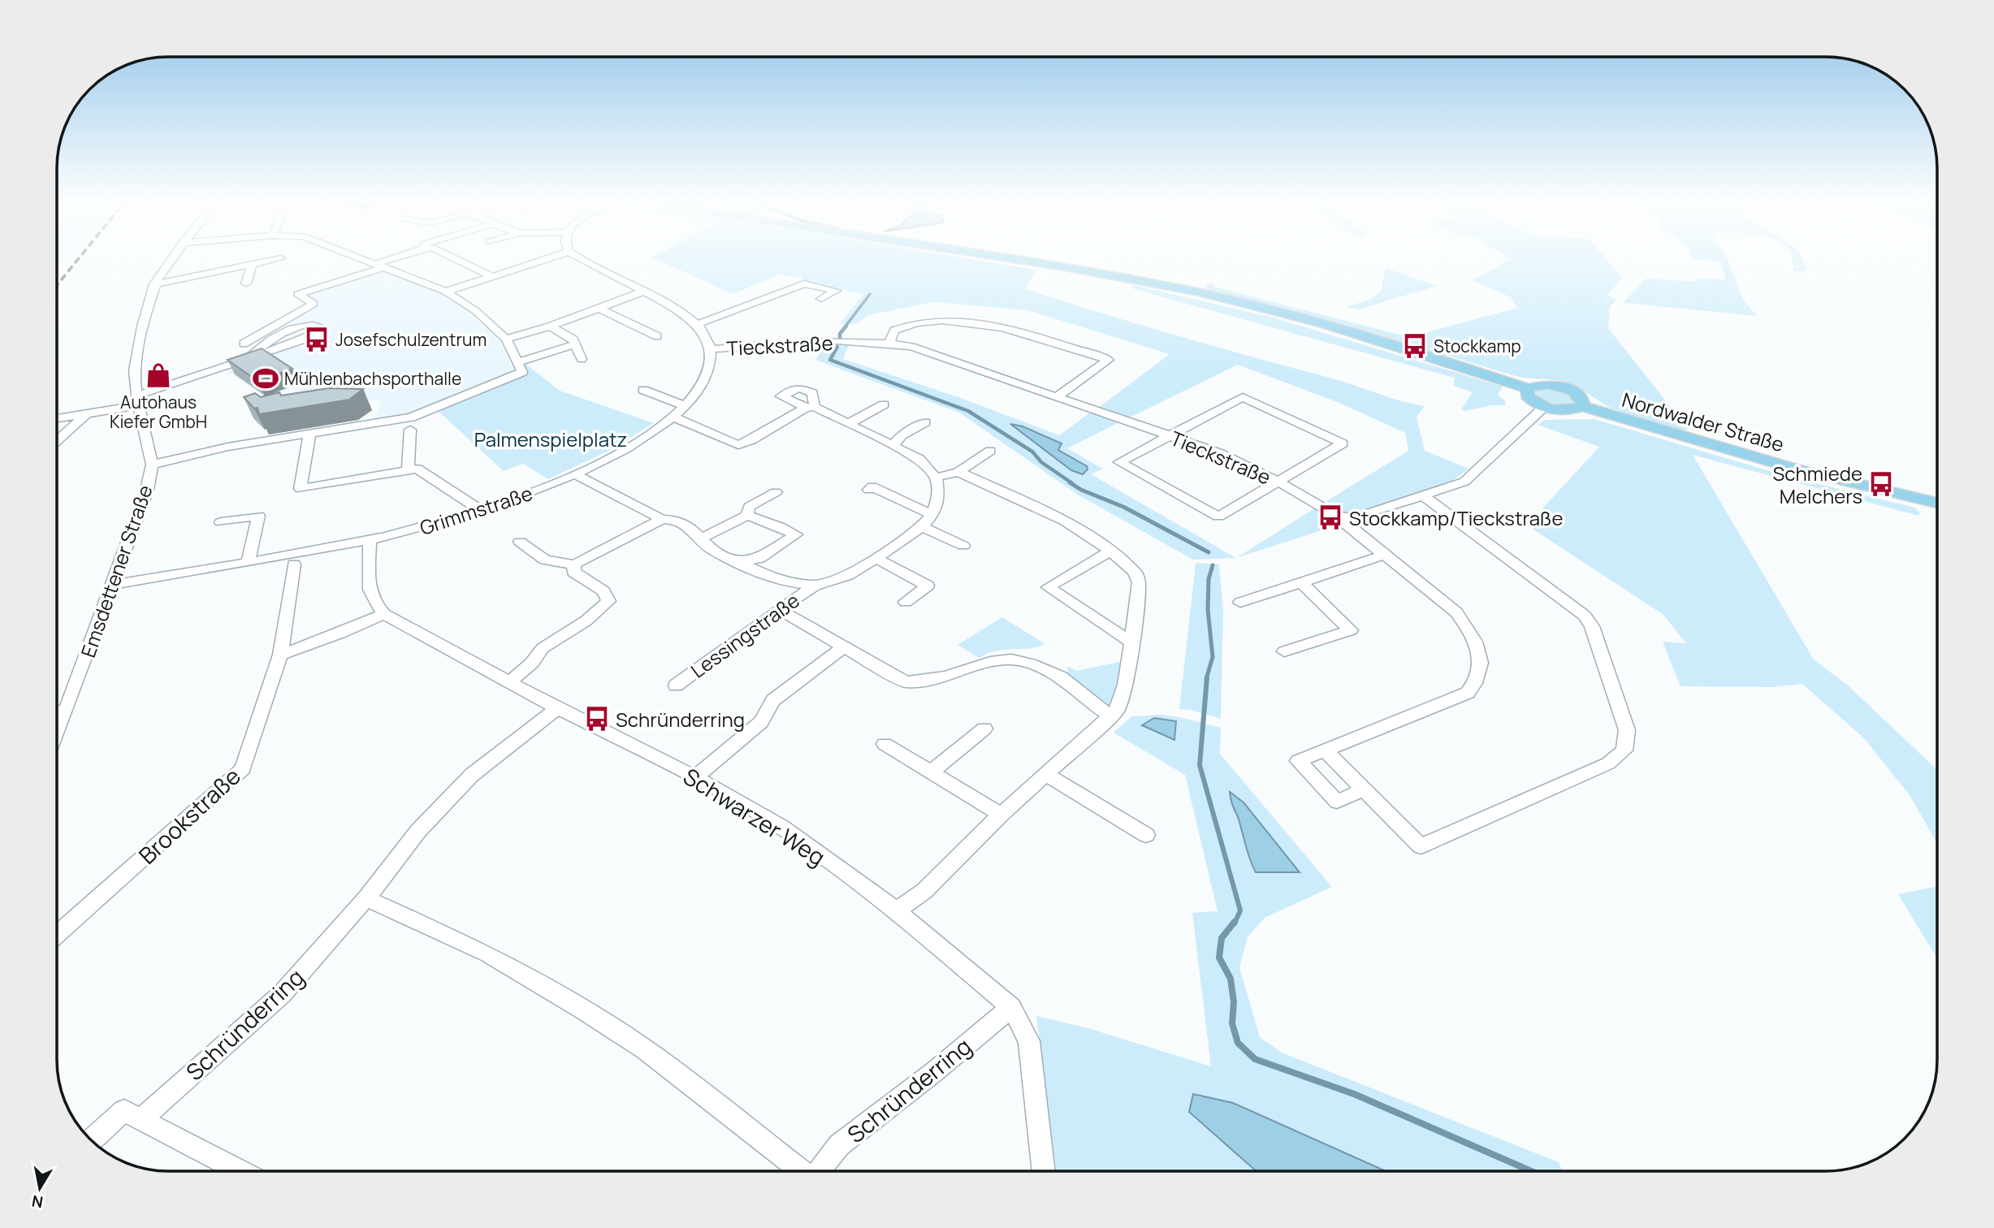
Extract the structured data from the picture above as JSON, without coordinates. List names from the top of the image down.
{
  "streets": {
    "main road": ["Nordwalder Straße"],
    "street": [
      "Tieckstraße",
      "Grimmstraße",
      "Emsdettener Straße",
      "Lessingstraße",
      "Brookstraße",
      "Schwarzer Weg",
      "Schründerring"
    ]
  },
  "crossings": [
    ["Tieckstraße", "Grimmstraße"],
    ["Grimmstraße", "Emsdettener Straße"],
    ["Grimmstraße", "Lessingstraße"],
    ["Grimmstraße", "Schwarzer Weg"],
    ["Schwarzer Weg", "Schründerring"]
  ],
  "parks": ["Palmenspielplatz"],
  "places": {
    "bus stop": [
      "Josefschulzentrum",
      "Stockkamp",
      "Schmiede Melchers",
      "Stockkamp/Tieckstraße",
      "Schründerring"
    ],
    "shop": ["Autohaus Kiefer GmbH"],
    "sports": ["Mühlenbachsporthalle"]
  },
  "north": "bottom"
}
